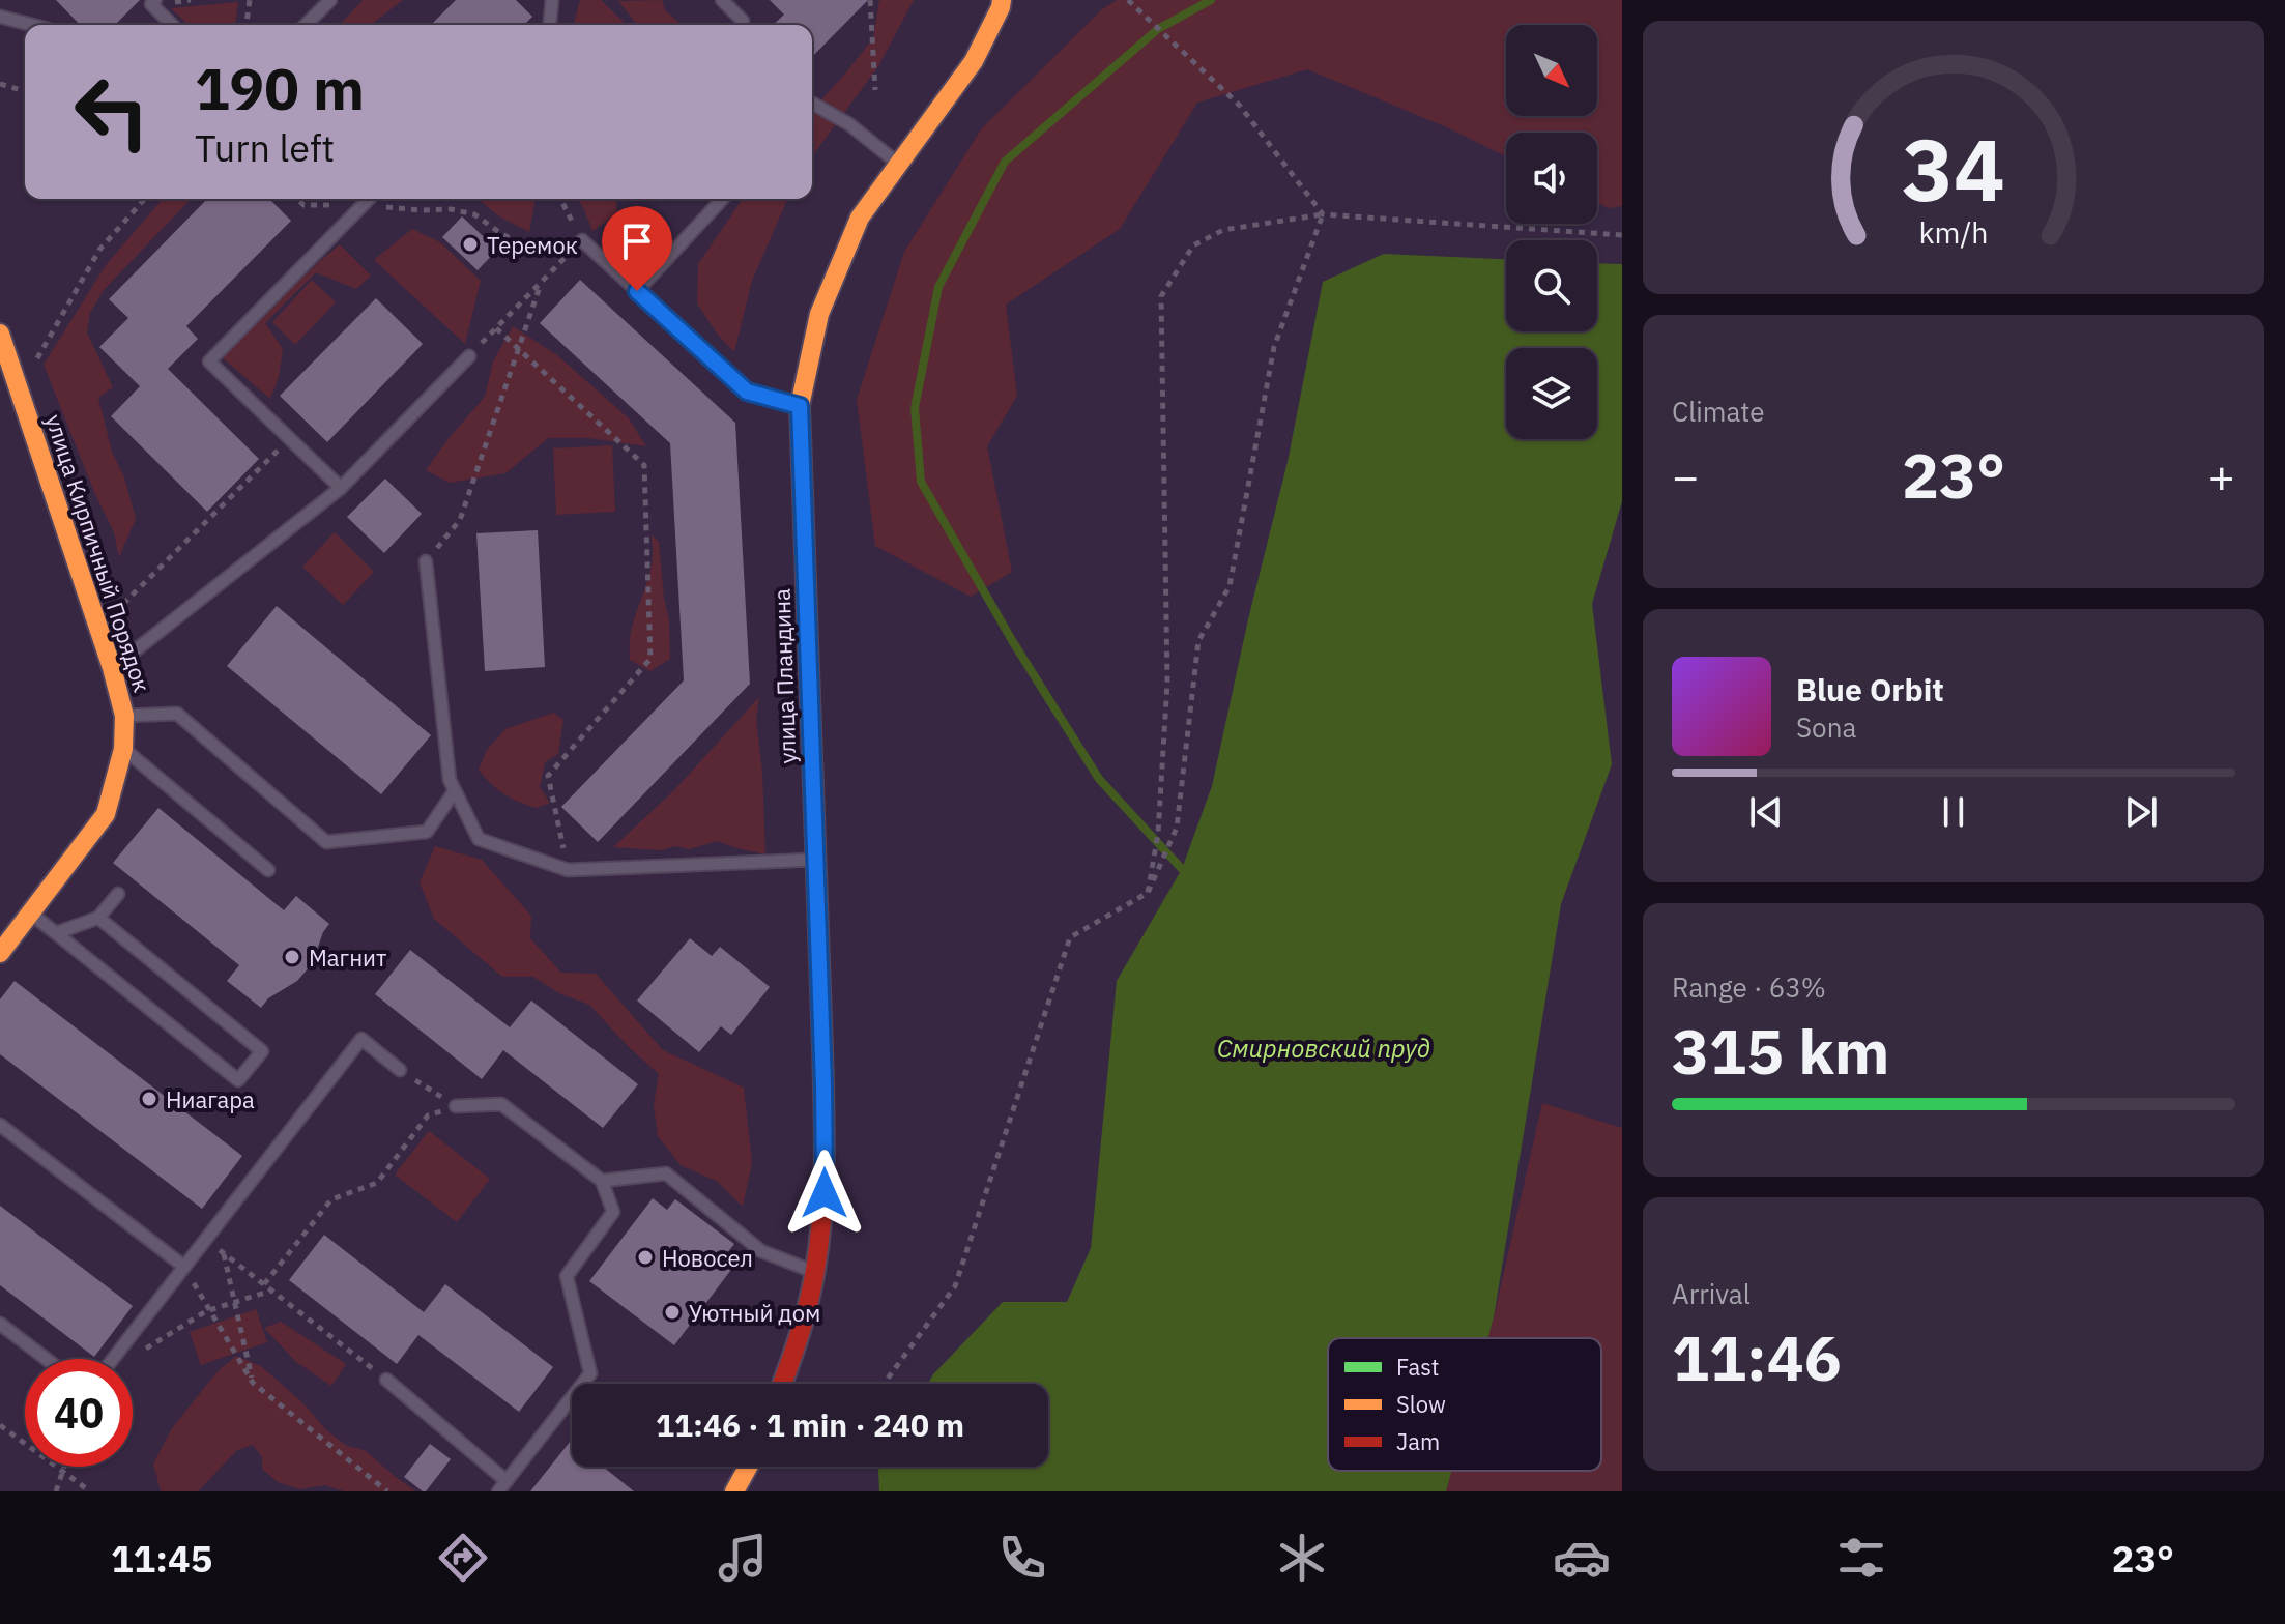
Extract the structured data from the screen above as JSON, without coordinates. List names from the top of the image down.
{
  "streets": {
    "street": ["улица Кирпичный Порядок", "улица Пландина"]
  },
  "water": ["Смирновский пруд"],
  "places": [
    "Теремок",
    "Магнит",
    "Ниагара",
    "Новосел",
    "Уютный дом"
  ],
  "legend": ["Fast", "Slow", "Jam"],
  "north": "bottom right",
  "page": {
    "turn": ["190 m", "Turn left"],
    "tile": [
      "Climate",
      ["Range · 63%", "315 km"],
      ["Arrival", "11:46"]
    ],
    "heat": ["−", "23°", "+"],
    "song": ["Blue Orbit", "Sona"],
    "limit": "40",
    "trip": "11:46 · 1 min · 240 m",
    "tabs": ["11:45", "23°"],
    "gauge": ["34", "km/h"]
  }
}
